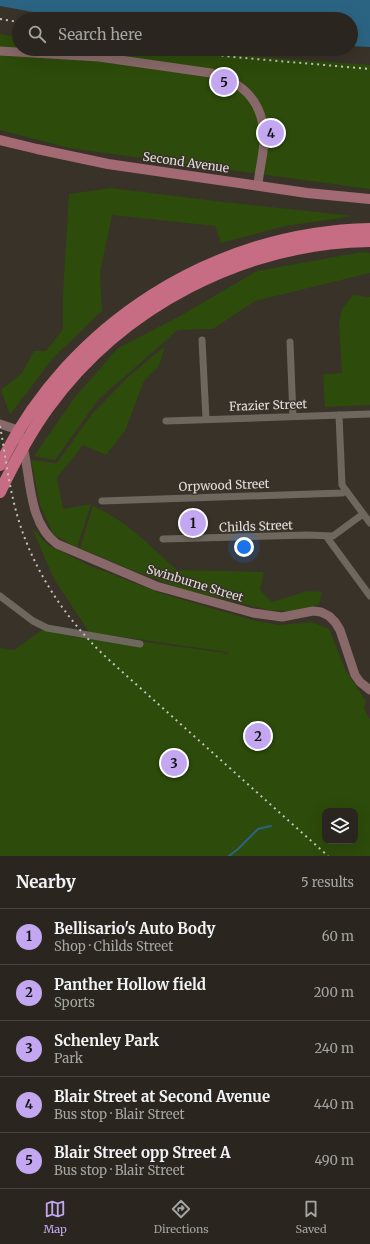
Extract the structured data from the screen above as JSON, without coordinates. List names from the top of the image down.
{
  "streets": {
    "main road": ["Second Avenue"],
    "street": [
      "Frazier Street",
      "Orpwood Street",
      "Childs Street",
      "Swinburne Street"
    ]
  },
  "page": {
    "search": "Search here",
    "pins": [
      "5",
      "4",
      "1",
      "2",
      "3"
    ],
    "heading": ["Nearby", "5 results"],
    "list": [
      {
        "mark": "1",
        "name": "Bellisario's Auto Body",
        "note": "Shop · Childs Street",
        "value": "60 m"
      },
      {
        "mark": "2",
        "name": "Panther Hollow field",
        "note": "Sports",
        "value": "200 m"
      },
      {
        "mark": "3",
        "name": "Schenley Park",
        "note": "Park",
        "value": "240 m"
      },
      {
        "mark": "4",
        "name": "Blair Street at Second Avenue",
        "note": "Bus stop · Blair Street",
        "value": "440 m"
      },
      {
        "mark": "5",
        "name": "Blair Street opp Street A",
        "note": "Bus stop · Blair Street",
        "value": "490 m"
      }
    ],
    "nav": ["Map", "Directions", "Saved"]
  }
}
